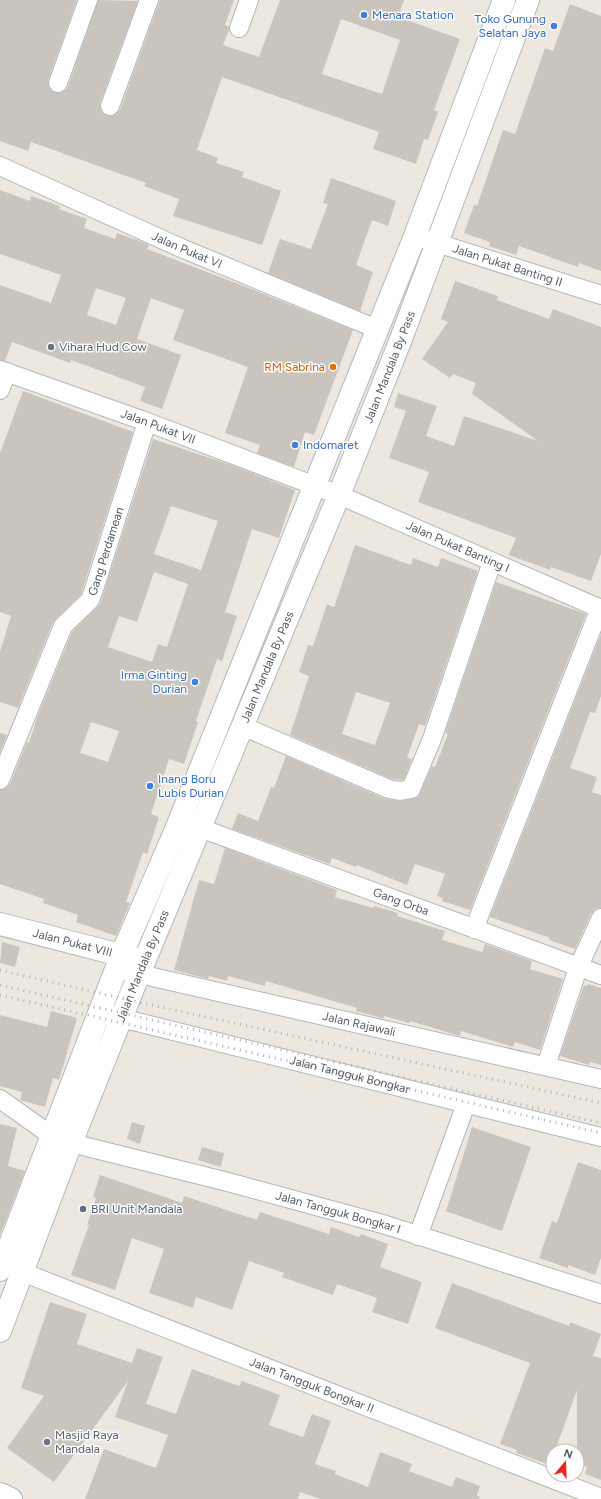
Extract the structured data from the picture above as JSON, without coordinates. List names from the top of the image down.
{
  "streets": {
    "street": [
      "Jalan Pukat VI",
      "Jalan Pukat Banting II",
      "Jalan Mandala By Pass",
      "Jalan Pukat VII",
      "Jalan Pukat Banting I",
      "Gang Perdamean",
      "Gang Orba",
      "Jalan Pukat VIII",
      "Jalan Rajawali",
      "Jalan Tangguk Bongkar",
      "Jalan Tangguk Bongkar I",
      "Jalan Tangguk Bongkar II"
    ]
  },
  "crossings": [
    ["Jalan Pukat VI", "Jalan Mandala By Pass"],
    ["Jalan Pukat Banting II", "Jalan Mandala By Pass"],
    ["Jalan Mandala By Pass", "Jalan Pukat VII"],
    ["Jalan Mandala By Pass", "Jalan Pukat Banting I"],
    ["Jalan Mandala By Pass", "Gang Orba"],
    ["Jalan Mandala By Pass", "Jalan Pukat VIII"],
    ["Jalan Mandala By Pass", "Jalan Rajawali"],
    ["Jalan Mandala By Pass", "Jalan Tangguk Bongkar"],
    ["Jalan Mandala By Pass", "Jalan Tangguk Bongkar I"],
    ["Jalan Mandala By Pass", "Jalan Tangguk Bongkar II"],
    ["Jalan Pukat VII", "Jalan Pukat Banting I"],
    ["Jalan Pukat VII", "Gang Perdamean"],
    ["Jalan Pukat VIII", "Jalan Rajawali"]
  ],
  "places": [
    "Menara Station",
    "Toko Gunung Selatan Jaya",
    "Vihara Hud Cow",
    "RM Sabrina",
    "Indomaret",
    "Irma Ginting Durian",
    "Inang Boru Lubis Durian",
    "BRI Unit Mandala",
    "Masjid Raya Mandala"
  ],
  "north": "top"
}
